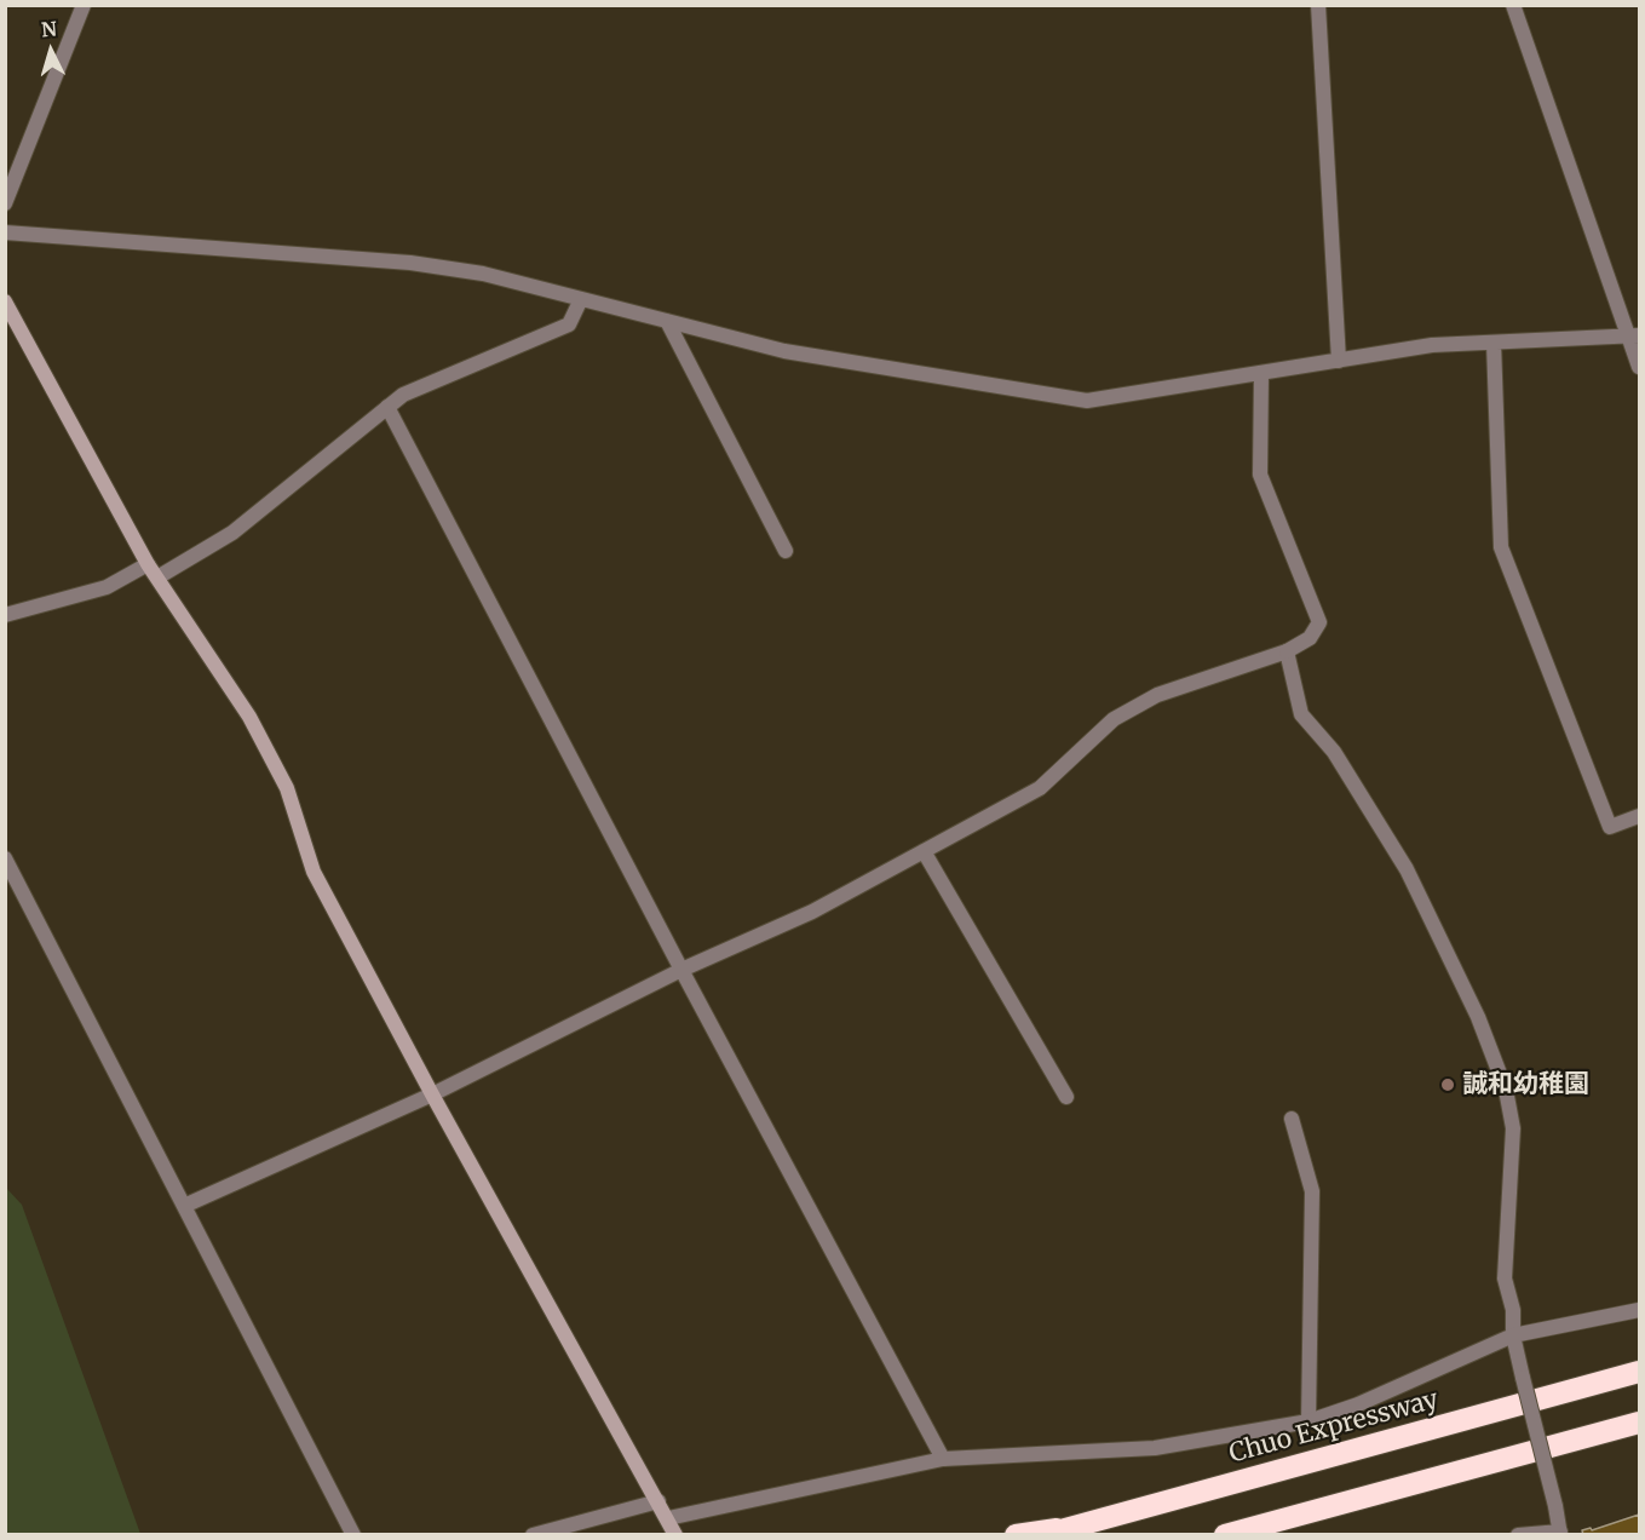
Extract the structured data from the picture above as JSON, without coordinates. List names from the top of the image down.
{
  "streets": {
    "highway": ["Chuo Expressway"]
  },
  "places": ["誠和幼稚園"],
  "north": "top"
}
